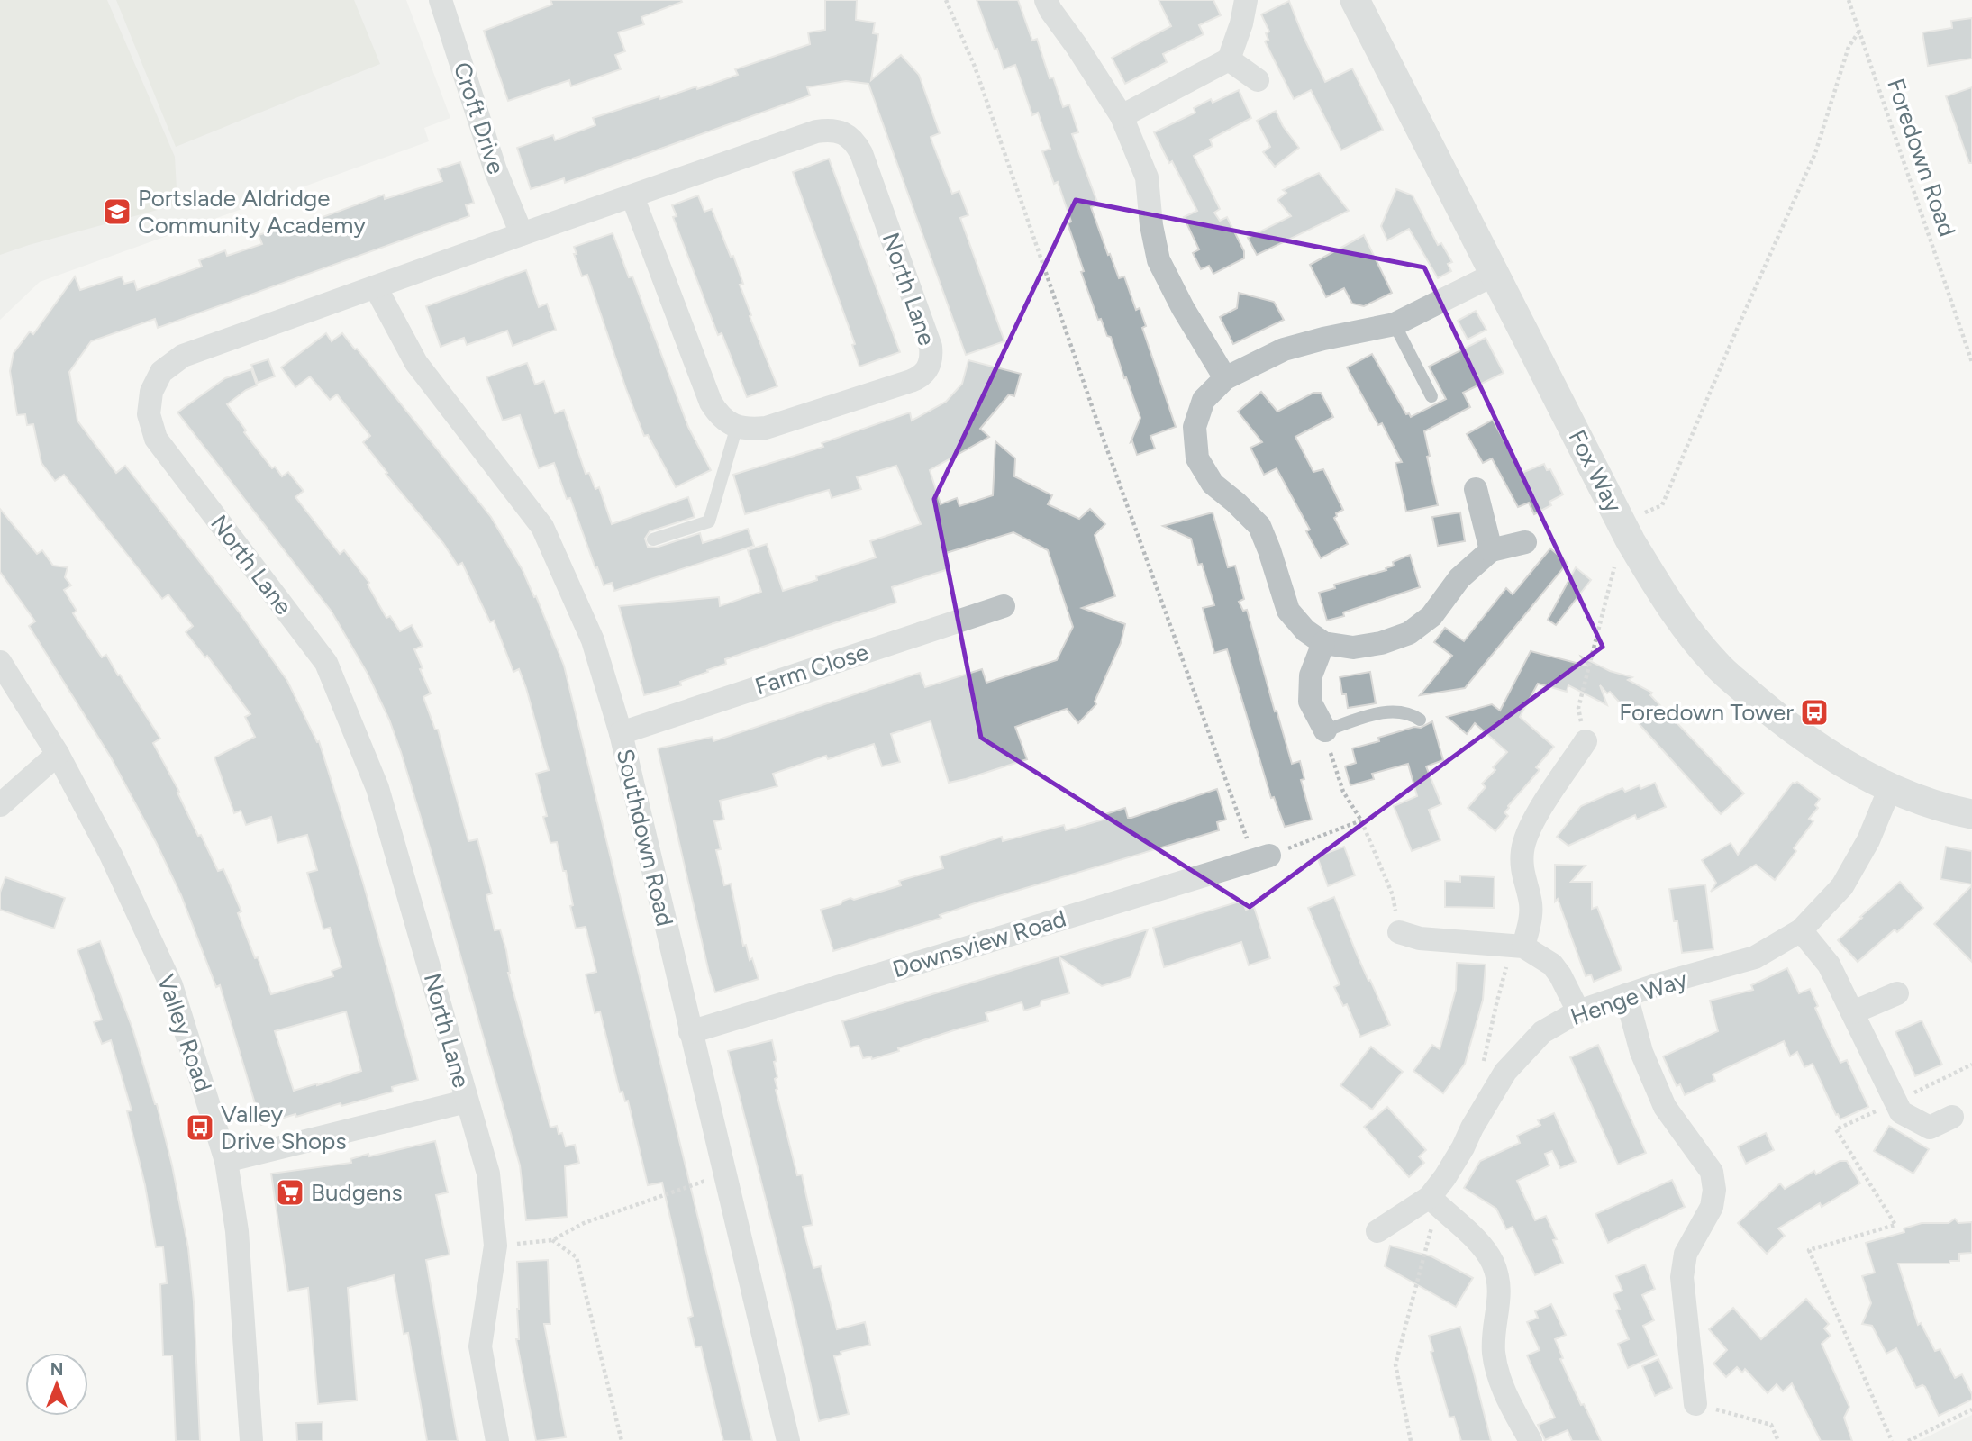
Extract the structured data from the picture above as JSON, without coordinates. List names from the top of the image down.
{
  "streets": {
    "street": [
      "Croft Drive",
      "North Lane",
      "Fox Way",
      "Farm Close",
      "Southdown Road",
      "Downsview Road",
      "Henge Way",
      "Valley Road"
    ],
    "path": ["Foredown Road"]
  },
  "crossings": [
    ["Croft Drive", "North Lane"],
    ["North Lane", "Southdown Road"],
    ["Fox Way", "Henge Way"],
    ["Farm Close", "Southdown Road"],
    ["Southdown Road", "Downsview Road"]
  ],
  "places": {
    "school or university": ["Portslade Aldridge Community Academy"],
    "bus stop": ["Foredown Tower", "Valley Drive Shops"],
    "supermarket": ["Budgens"]
  },
  "north": "top"
}
